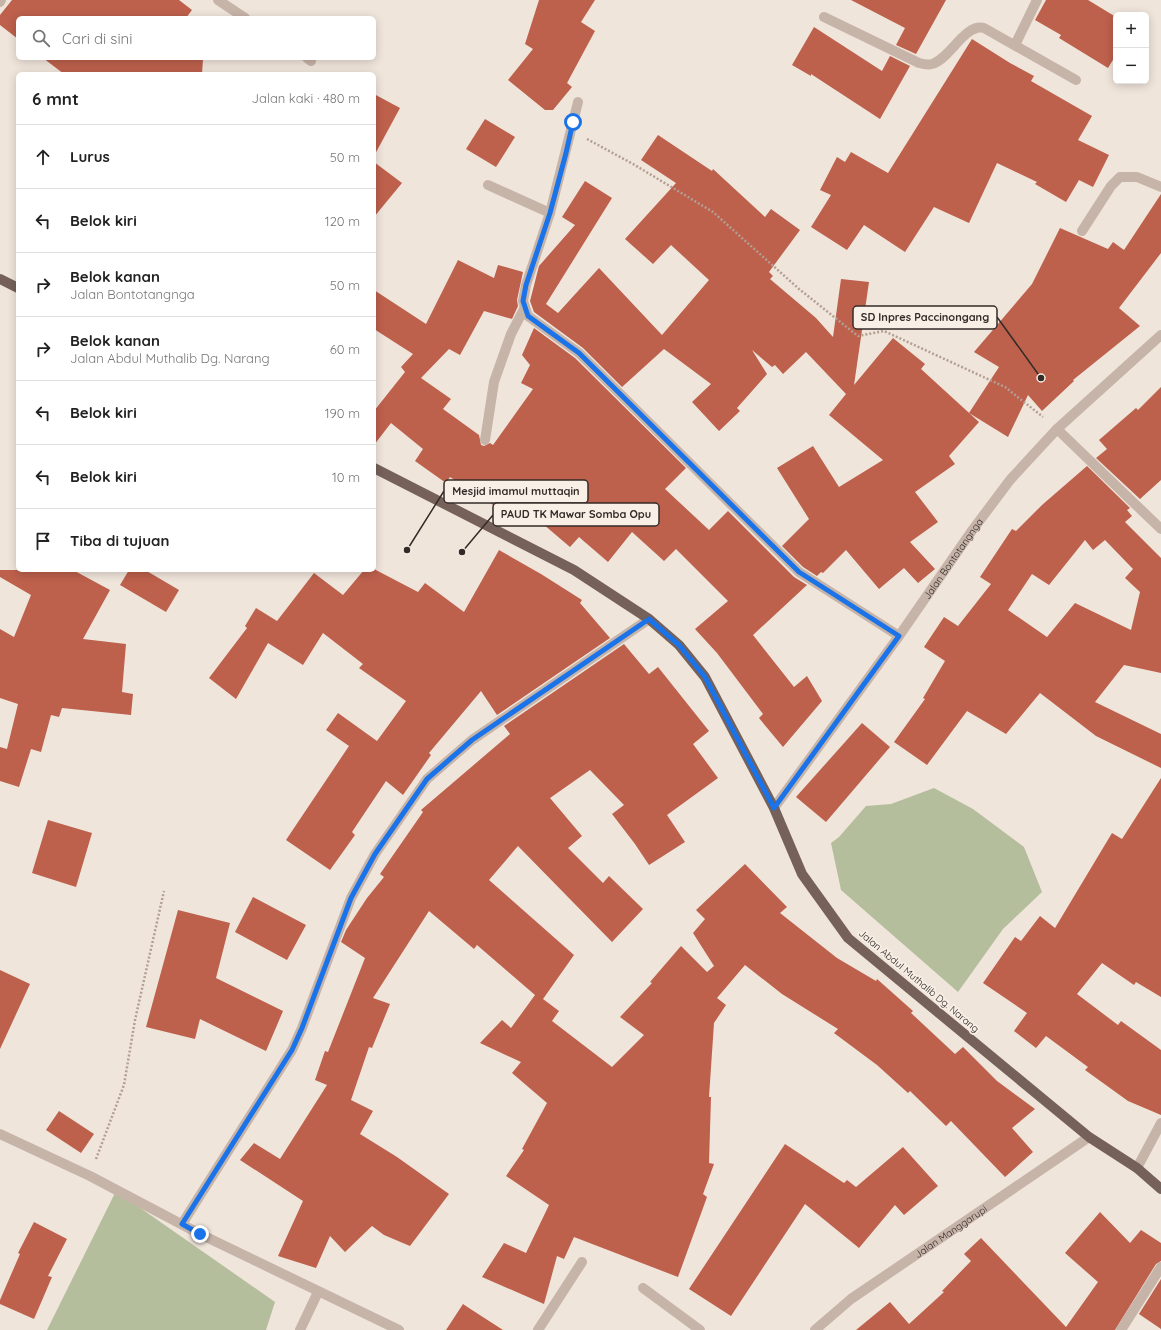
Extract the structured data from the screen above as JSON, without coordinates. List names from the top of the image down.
{
  "streets": {
    "main road": ["Jalan Abdul Muthalib Dg. Narang"],
    "street": ["Jalan Bontotangnga", "Jalan Manggarupi"]
  },
  "crossings": [
    ["Jalan Bontotangnga", "Jalan Abdul Muthalib Dg. Narang"],
    ["Jalan Abdul Muthalib Dg. Narang", "Jalan Manggarupi"]
  ],
  "places": ["SD Inpres Paccinongang", "Mesjid imamul muttaqin", "PAUD TK Mawar Somba Opu"],
  "page": {
    "map_buttons": ["+", "−"],
    "search": "Cari di sini",
    "heading": ["6 mnt", "Jalan kaki · 480 m"],
    "list": [
      ["Lurus", "50 m"],
      ["Belok kiri", "120 m"],
      ["Belok kanan", "Jalan Bontotangnga", "50 m"],
      ["Belok kanan", "Jalan Abdul Muthalib Dg. Narang", "60 m"],
      ["Belok kiri", "190 m"],
      ["Belok kiri", "10 m"],
      "Tiba di tujuan"
    ]
  }
}
